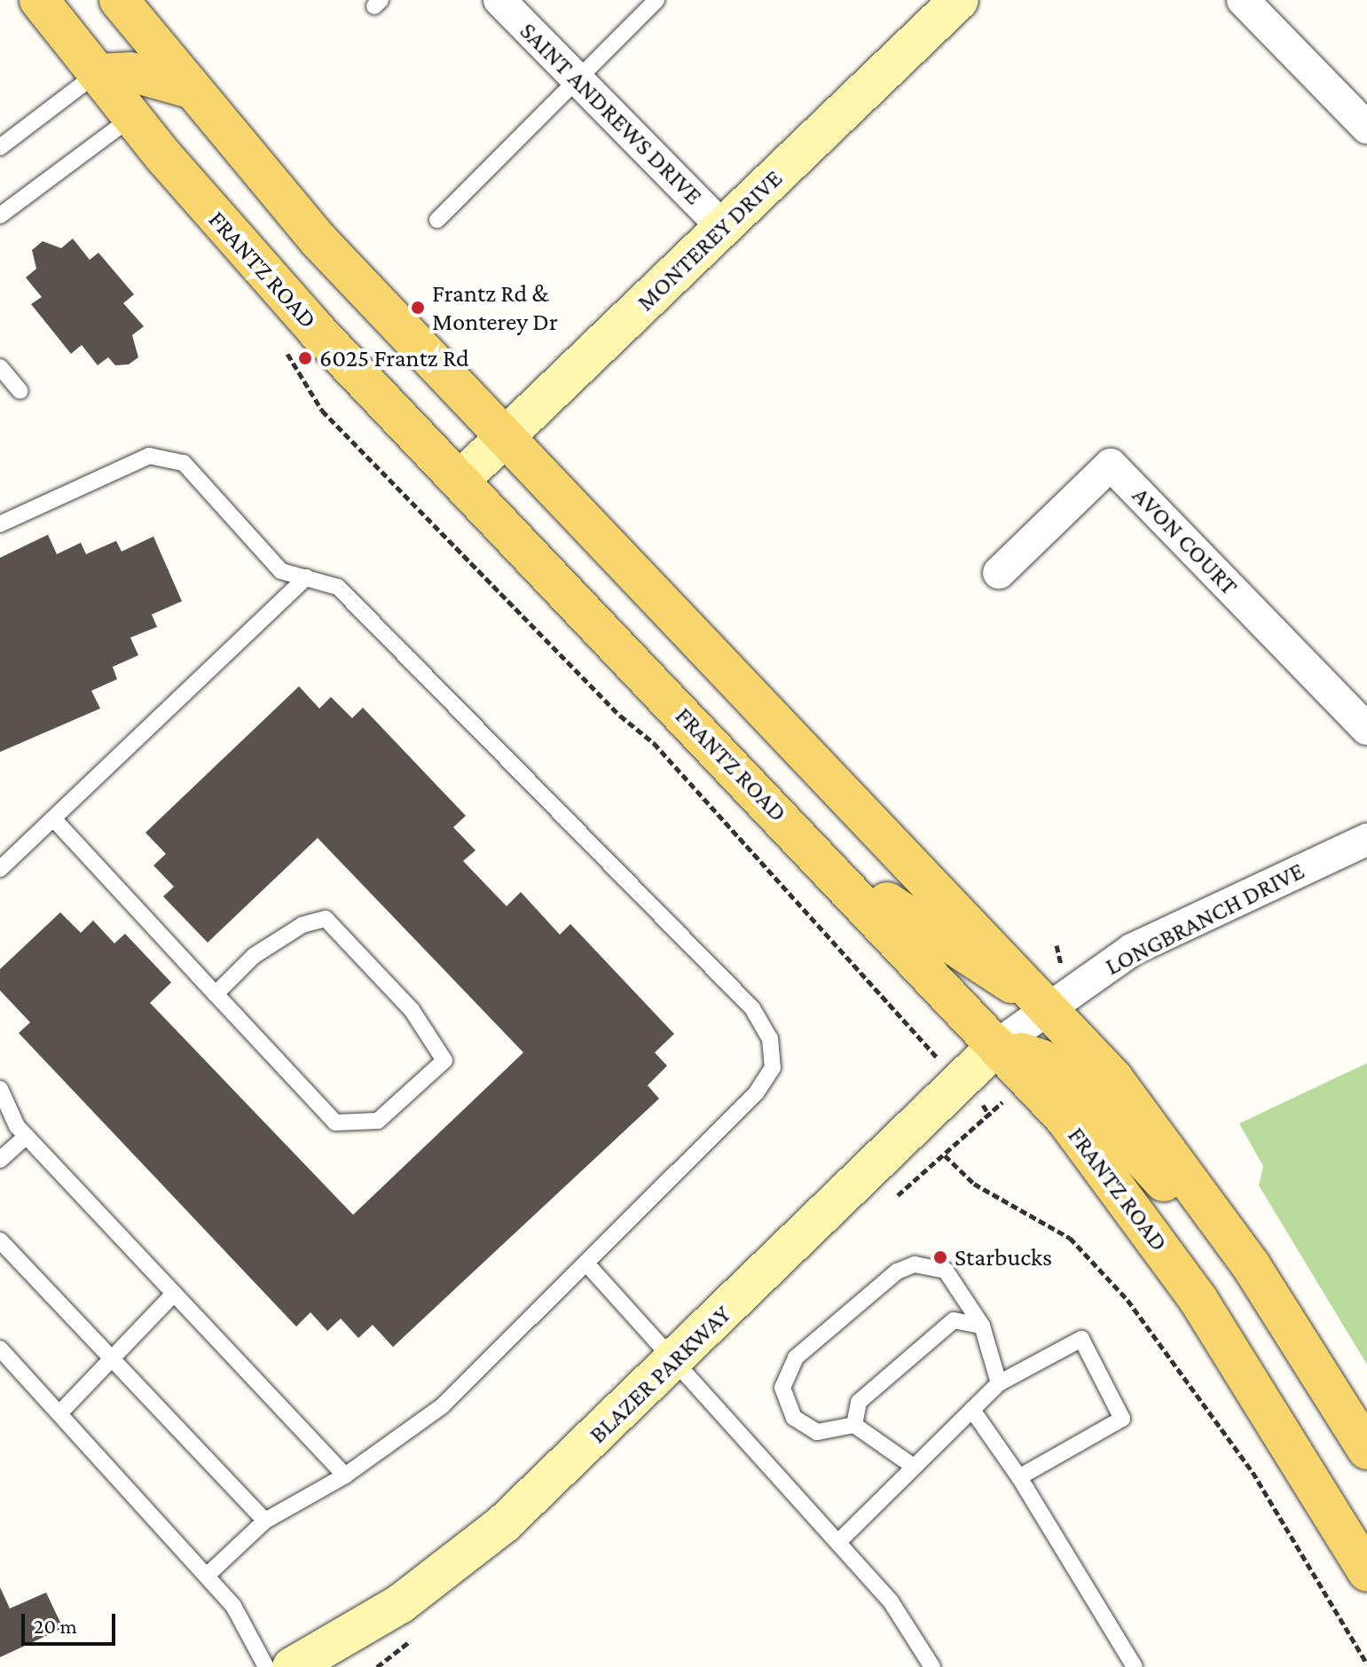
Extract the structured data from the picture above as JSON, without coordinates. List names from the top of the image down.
{
  "streets": {
    "main road": ["FRANTZ ROAD"],
    "street": [
      "SAINT ANDREWS DRIVE",
      "MONTEREY DRIVE",
      "AVON COURT",
      "LONGBRANCH DRIVE",
      "BLAZER PARKWAY"
    ]
  },
  "crossings": [
    ["SAINT ANDREWS DRIVE", "MONTEREY DRIVE"],
    ["MONTEREY DRIVE", "FRANTZ ROAD"],
    ["FRANTZ ROAD", "LONGBRANCH DRIVE"],
    ["FRANTZ ROAD", "BLAZER PARKWAY"],
    ["LONGBRANCH DRIVE", "BLAZER PARKWAY"]
  ],
  "places": ["Frantz Rd & Monterey Dr", "6025 Frantz Rd", "Starbucks"],
  "scale_bar": "20 m"
}
